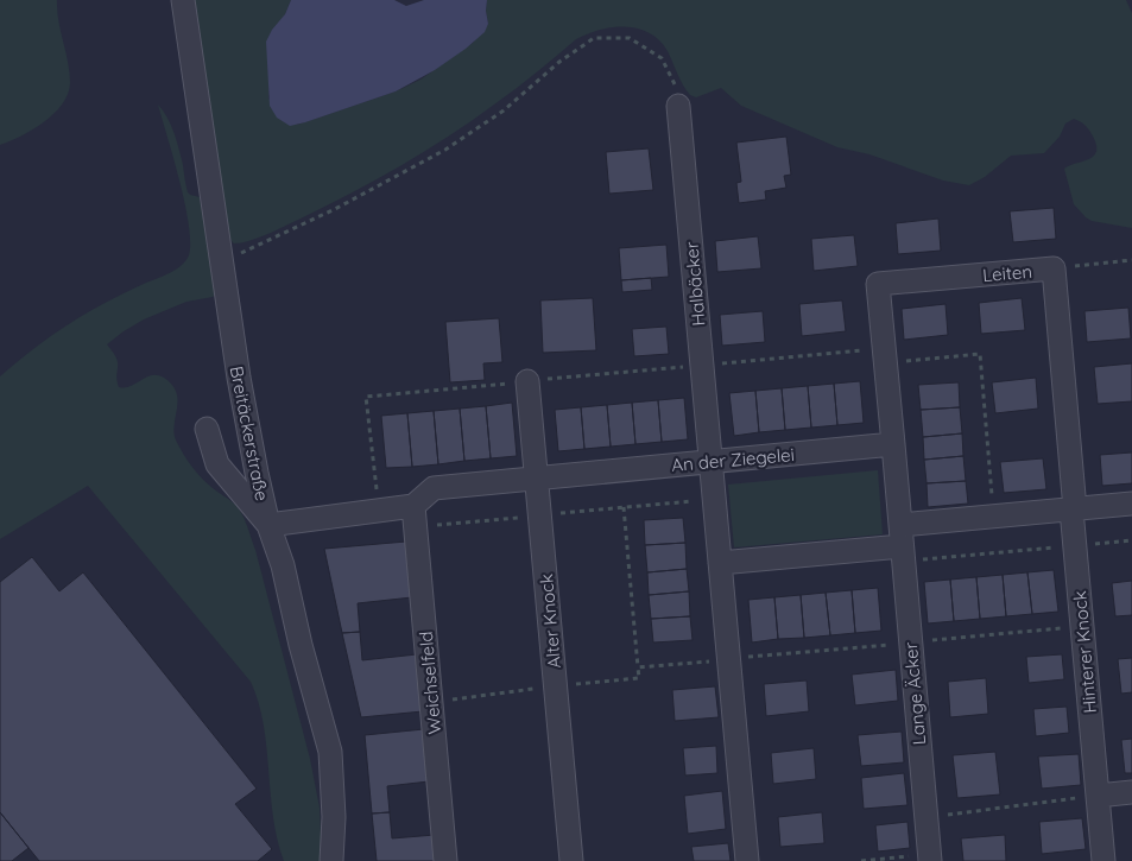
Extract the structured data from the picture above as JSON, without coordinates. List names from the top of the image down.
{
  "streets": {
    "street": [
      "Leiten",
      "Halbäcker",
      "Breitäckerstraße",
      "An der Ziegelei",
      "Alter Knock",
      "Hinterer Knock",
      "Weichselfeld",
      "Lange Äcker"
    ]
  },
  "crossings": [
    ["Leiten", "An der Ziegelei"],
    ["Leiten", "Hinterer Knock"],
    ["Halbäcker", "An der Ziegelei"],
    ["An der Ziegelei", "Alter Knock"],
    ["An der Ziegelei", "Weichselfeld"]
  ]
}
